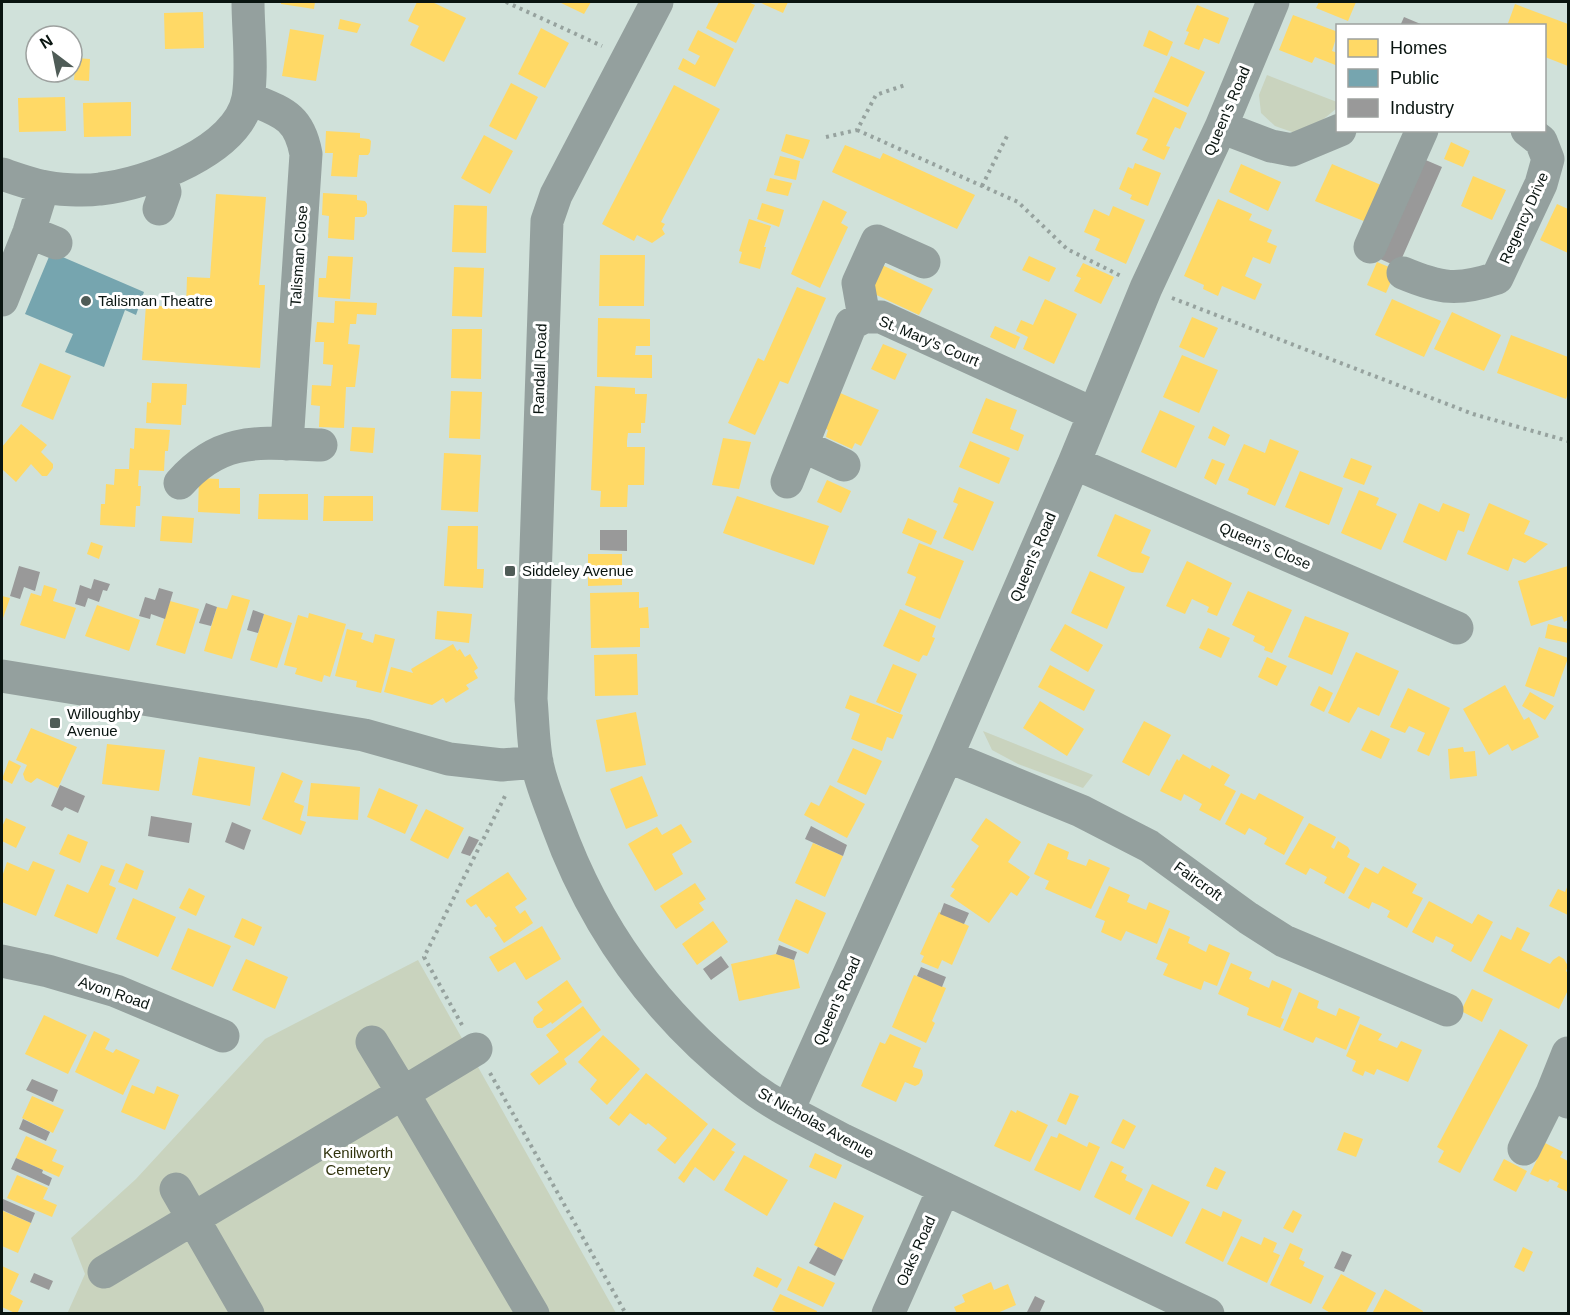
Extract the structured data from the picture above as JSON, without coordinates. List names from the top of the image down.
{
  "streets": {
    "street": [
      "Queen's Road",
      "Regency Drive",
      "Talisman Close",
      "St. Mary's Court",
      "Randall Road",
      "Queen's Close",
      "Faircroft",
      "Avon Road",
      "St Nicholas Avenue",
      "Oaks Road"
    ]
  },
  "crossings": [
    ["Queen's Road", "St. Mary's Court"],
    ["Queen's Road", "Queen's Close"],
    ["Queen's Road", "Faircroft"],
    ["Queen's Road", "St Nicholas Avenue"],
    ["Randall Road", "St Nicholas Avenue"],
    ["St Nicholas Avenue", "Oaks Road"]
  ],
  "parks": ["Kenilworth Cemetery"],
  "places": {
    "other": ["Talisman Theatre"],
    "transit": ["Siddeley Avenue", "Willoughby Avenue"]
  },
  "legend": ["Homes", "Public", "Industry"],
  "north": "top left"
}
